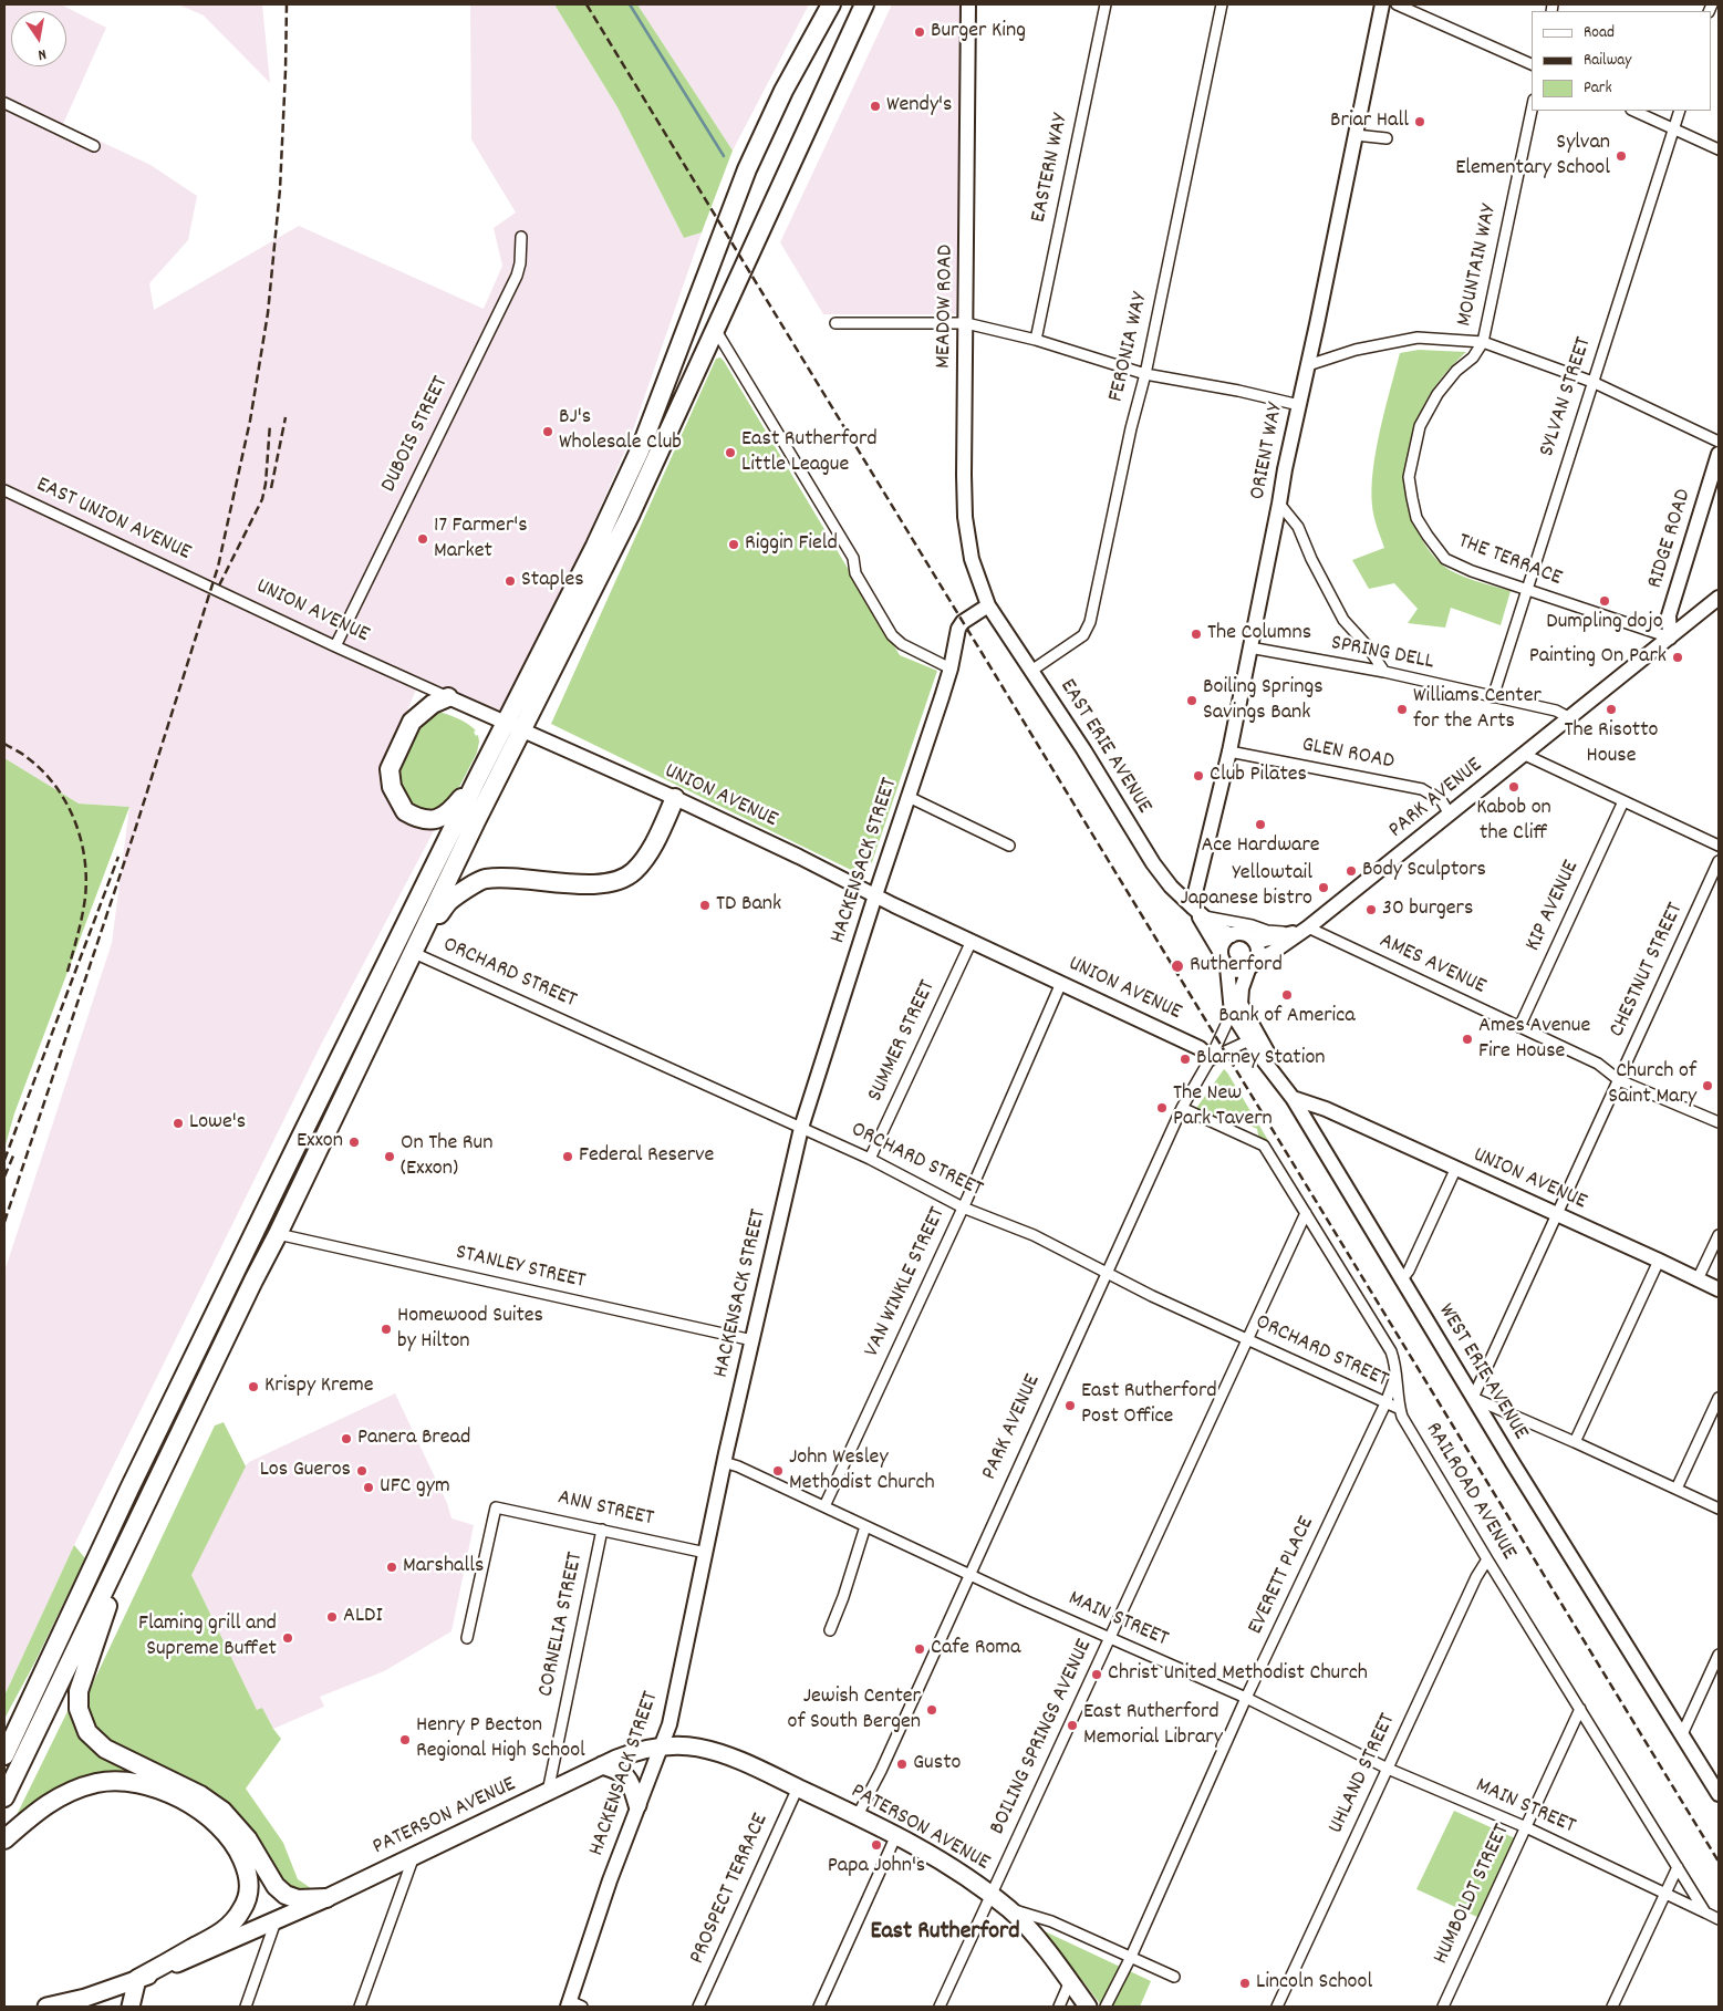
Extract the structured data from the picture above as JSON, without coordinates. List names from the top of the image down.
{
  "streets": {
    "main road": [
      "MEADOW ROAD",
      "ORIENT WAY",
      "RIDGE ROAD",
      "UNION AVENUE",
      "EAST ERIE AVENUE",
      "PARK AVENUE",
      "HACKENSACK STREET",
      "WEST ERIE AVENUE",
      "PATERSON AVENUE"
    ],
    "street": [
      "EASTERN WAY",
      "MOUNTAIN WAY",
      "FERONIA WAY",
      "SYLVAN STREET",
      "DUBOIS STREET",
      "EAST UNION AVENUE",
      "THE TERRACE",
      "SPRING DELL",
      "GLEN ROAD",
      "KIP AVENUE",
      "AMES AVENUE",
      "CHESTNUT STREET",
      "ORCHARD STREET",
      "SUMMER STREET",
      "STANLEY STREET",
      "VAN WINKLE STREET",
      "RAILROAD AVENUE",
      "ANN STREET",
      "EVERETT PLACE",
      "MAIN STREET",
      "CORNELIA STREET",
      "BOILING SPRINGS AVENUE",
      "UHLAND STREET",
      "PROSPECT TERRACE",
      "HUMBOLDT STREET"
    ]
  },
  "crossings": [
    ["MOUNTAIN WAY", "THE TERRACE"],
    ["MEADOW ROAD", "EAST ERIE AVENUE"],
    ["MEADOW ROAD", "HACKENSACK STREET"],
    ["FERONIA WAY", "EAST ERIE AVENUE"],
    ["SYLVAN STREET", "THE TERRACE"],
    ["SYLVAN STREET", "SPRING DELL"],
    ["DUBOIS STREET", "UNION AVENUE"],
    ["ORIENT WAY", "SPRING DELL"],
    ["ORIENT WAY", "EAST ERIE AVENUE"],
    ["ORIENT WAY", "GLEN ROAD"],
    ["EAST UNION AVENUE", "UNION AVENUE"],
    ["RIDGE ROAD", "THE TERRACE"],
    ["RIDGE ROAD", "PARK AVENUE"],
    ["THE TERRACE", "PARK AVENUE"],
    ["UNION AVENUE", "PARK AVENUE"],
    ["UNION AVENUE", "HACKENSACK STREET"],
    ["UNION AVENUE", "CHESTNUT STREET"],
    ["UNION AVENUE", "SUMMER STREET"],
    ["UNION AVENUE", "VAN WINKLE STREET"],
    ["UNION AVENUE", "WEST ERIE AVENUE"],
    ["SPRING DELL", "PARK AVENUE"],
    ["EAST ERIE AVENUE", "PARK AVENUE"],
    ["EAST ERIE AVENUE", "HACKENSACK STREET"],
    ["EAST ERIE AVENUE", "WEST ERIE AVENUE"],
    ["GLEN ROAD", "PARK AVENUE"],
    ["PARK AVENUE", "AMES AVENUE"],
    ["PARK AVENUE", "ORCHARD STREET"],
    ["PARK AVENUE", "WEST ERIE AVENUE"],
    ["PARK AVENUE", "RAILROAD AVENUE"],
    ["PARK AVENUE", "MAIN STREET"],
    ["PARK AVENUE", "PATERSON AVENUE"],
    ["HACKENSACK STREET", "ORCHARD STREET"],
    ["HACKENSACK STREET", "STANLEY STREET"],
    ["HACKENSACK STREET", "ANN STREET"],
    ["HACKENSACK STREET", "MAIN STREET"],
    ["HACKENSACK STREET", "PATERSON AVENUE"],
    ["KIP AVENUE", "AMES AVENUE"],
    ["AMES AVENUE", "CHESTNUT STREET"],
    ["CHESTNUT STREET", "WEST ERIE AVENUE"],
    ["ORCHARD STREET", "SUMMER STREET"],
    ["ORCHARD STREET", "VAN WINKLE STREET"],
    ["ORCHARD STREET", "RAILROAD AVENUE"],
    ["ORCHARD STREET", "EVERETT PLACE"],
    ["ORCHARD STREET", "BOILING SPRINGS AVENUE"],
    ["VAN WINKLE STREET", "MAIN STREET"],
    ["RAILROAD AVENUE", "EVERETT PLACE"],
    ["RAILROAD AVENUE", "MAIN STREET"],
    ["RAILROAD AVENUE", "BOILING SPRINGS AVENUE"],
    ["RAILROAD AVENUE", "UHLAND STREET"],
    ["RAILROAD AVENUE", "HUMBOLDT STREET"],
    ["ANN STREET", "CORNELIA STREET"],
    ["EVERETT PLACE", "MAIN STREET"],
    ["MAIN STREET", "BOILING SPRINGS AVENUE"],
    ["MAIN STREET", "UHLAND STREET"],
    ["MAIN STREET", "HUMBOLDT STREET"],
    ["CORNELIA STREET", "PATERSON AVENUE"],
    ["BOILING SPRINGS AVENUE", "PATERSON AVENUE"],
    ["PATERSON AVENUE", "PROSPECT TERRACE"]
  ],
  "districts": ["East Rutherford"],
  "places": [
    "Burger King",
    "Wendy's",
    "Briar Hall",
    "Sylvan Elementary School",
    "BJ's Wholesale Club",
    "East Rutherford Little League",
    "17 Farmer's Market",
    "Riggin Field",
    "Staples",
    "Dumpling dojo",
    "The Columns",
    "Painting On Park",
    "Boiling Springs Savings Bank",
    "Williams Center for the Arts",
    "The Risotto House",
    "Club Pilates",
    "Kabob on the Cliff",
    "Ace Hardware",
    "Body Sculptors",
    "Yellowtail Japanese bistro",
    "TD Bank",
    "30 burgers",
    "Rutherford",
    "Bank of America",
    "Ames Avenue Fire House",
    "Blarney Station",
    "Church of Saint Mary",
    "The New Park Tavern",
    "Lowe's",
    "Exxon",
    "On The Run (Exxon)",
    "Federal Reserve",
    "Homewood Suites by Hilton",
    "Krispy Kreme",
    "East Rutherford Post Office",
    "Panera Bread",
    "Los Gueros",
    "John Wesley Methodist Church",
    "UFC gym",
    "Marshalls",
    "ALDI",
    "Flaming grill and Supreme Buffet",
    "Cafe Roma",
    "Christ United Methodist Church",
    "Jewish Center of South Bergen",
    "East Rutherford Memorial Library",
    "Henry P Becton Regional High School",
    "Gusto",
    "Papa John's",
    "Lincoln School"
  ],
  "legend": ["Road", "Railway", "Park"],
  "north": "bottom"
}
